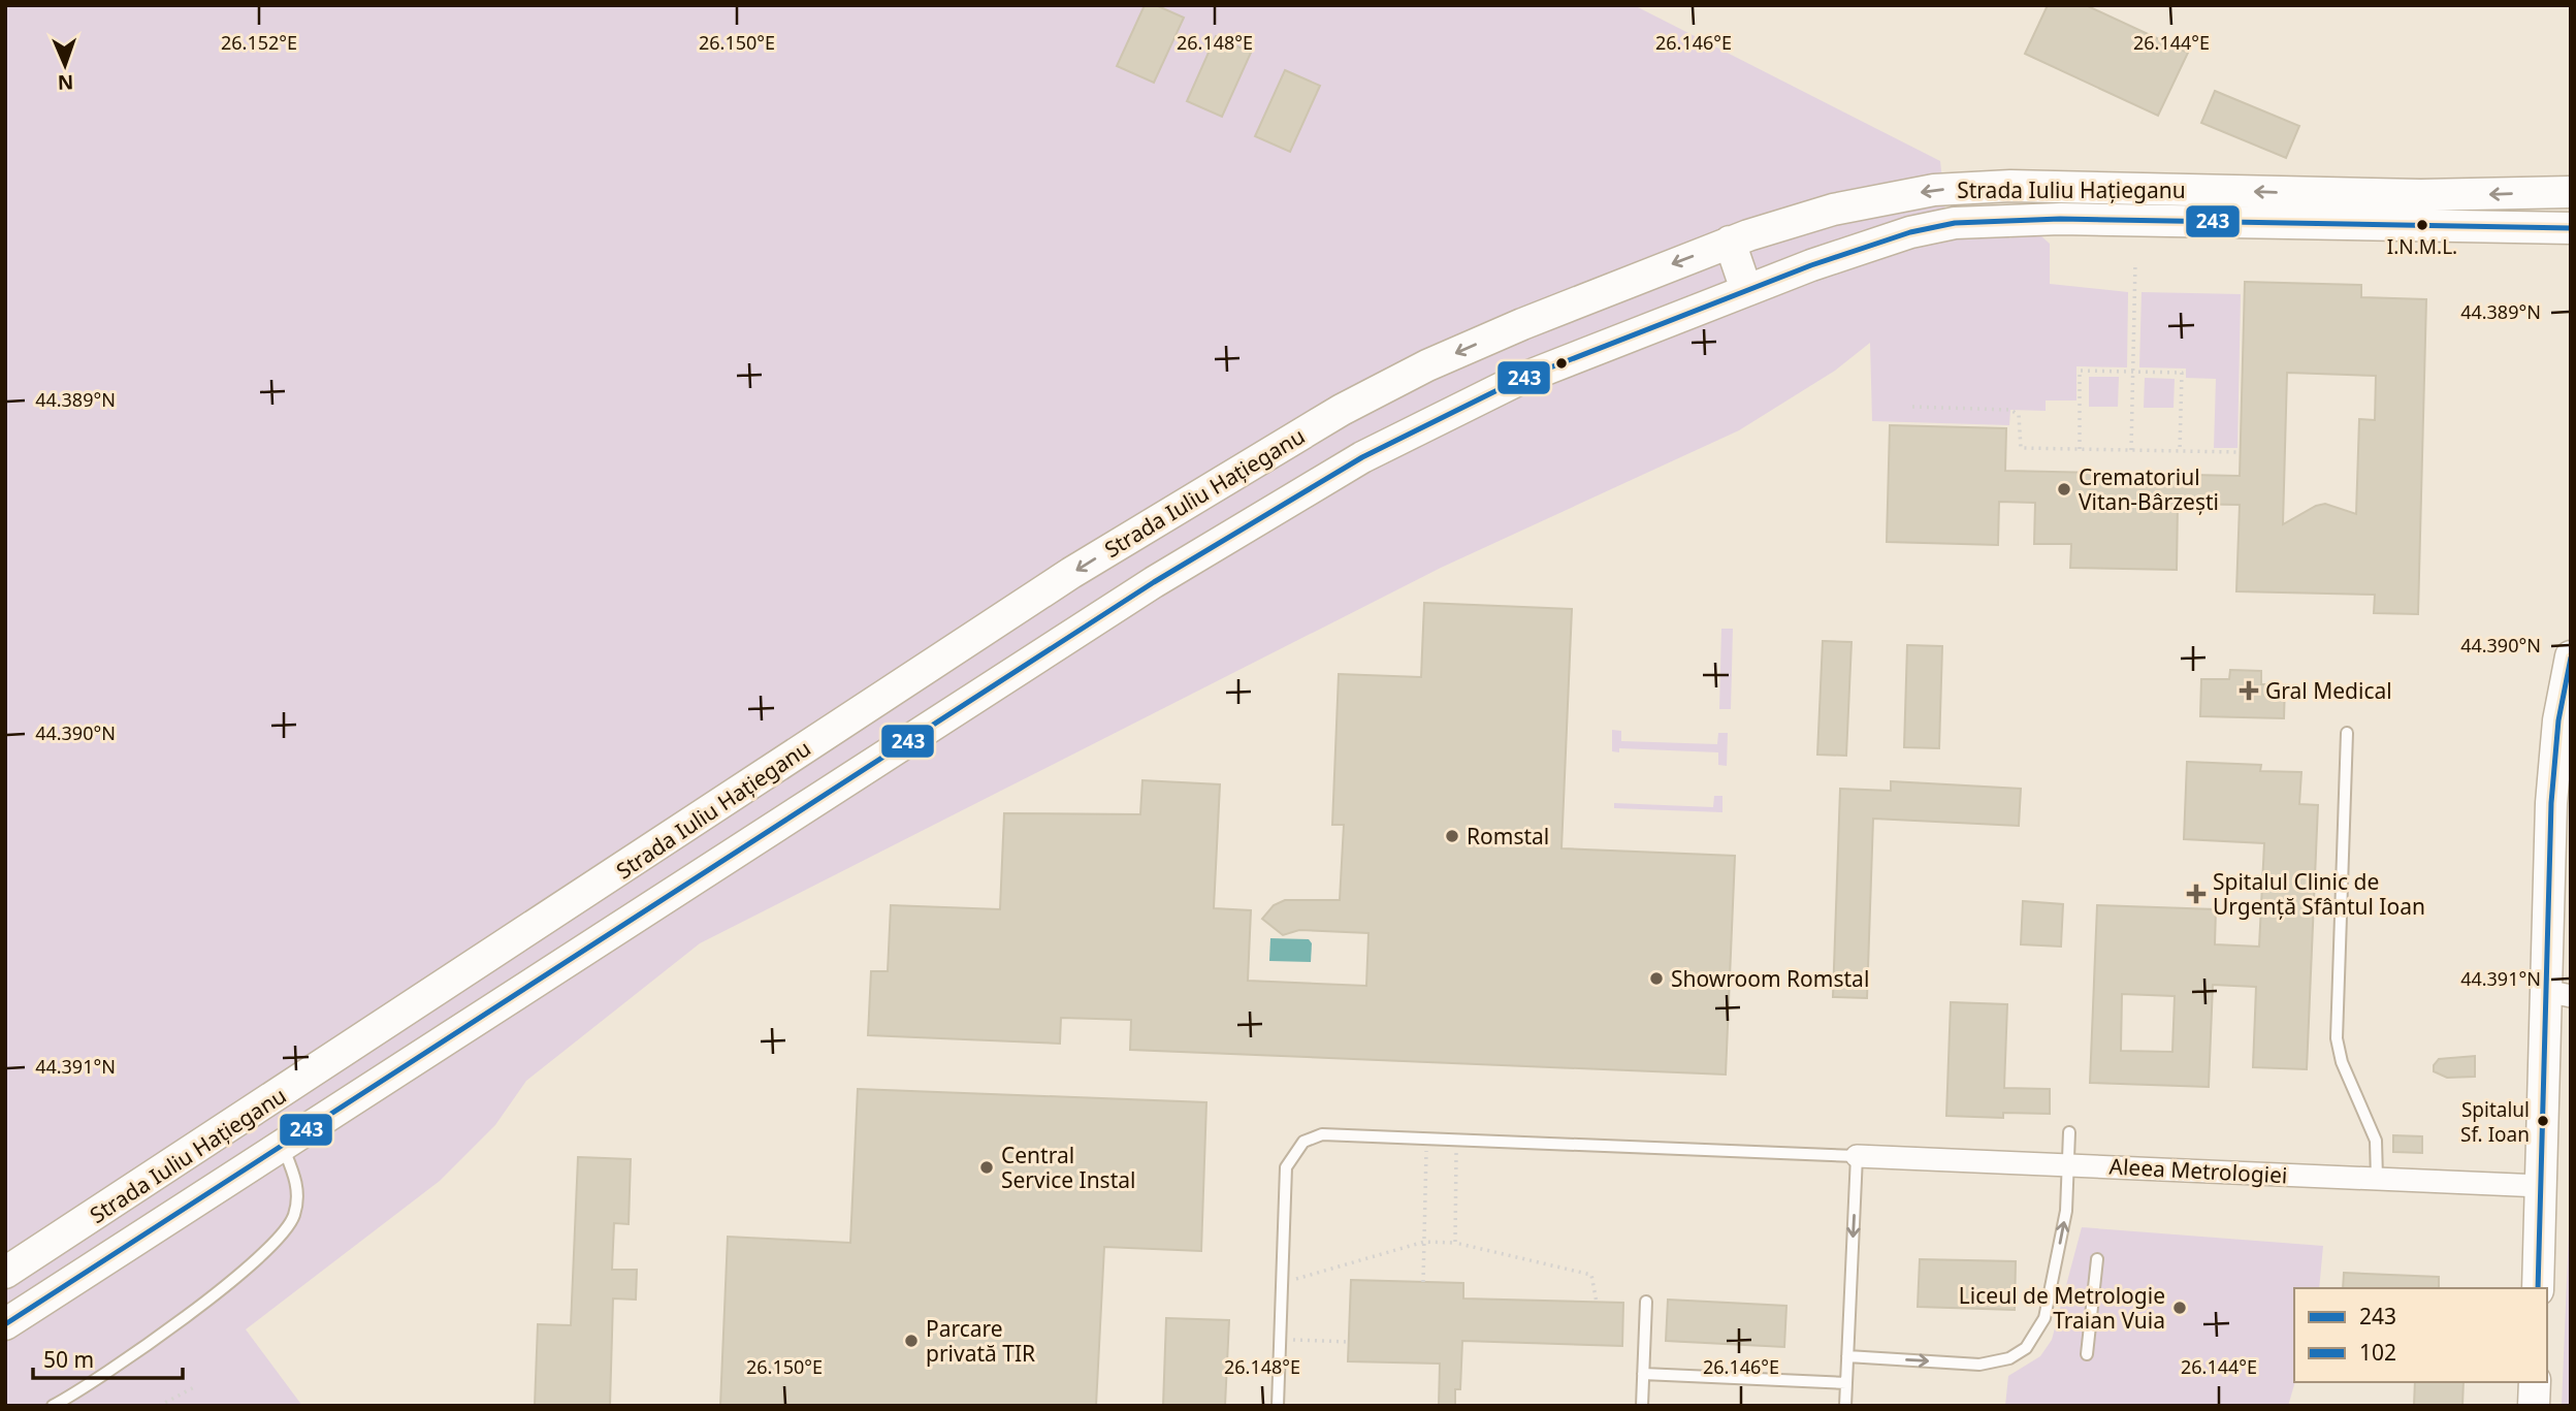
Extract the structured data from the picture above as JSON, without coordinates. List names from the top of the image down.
{
  "streets": {
    "main road": ["Strada Iuliu Hațieganu"],
    "street": ["Aleea Metrologiei"]
  },
  "places": {
    "other": [
      "I.N.M.L.",
      "Crematoriul Vitan-Bârzești",
      "Romstal",
      "Showroom Romstal",
      "Spitalul Sf. Ioan",
      "Central Service Instal",
      "Liceul de Metrologie Traian Vuia",
      "Parcare privată TIR"
    ],
    "health": ["Gral Medical", "Spitalul Clinic de Urgență Sfântul Ioan"]
  },
  "lines": ["transit line 243", "transit line 102"],
  "legend": ["243", "102"],
  "scale_bar": "50 m",
  "north": "bottom",
  "coordinates": [
    "26.152°E",
    "26.150°E",
    "26.148°E",
    "26.146°E",
    "26.144°E",
    "44.389°N",
    "44.390°N",
    "44.391°N"
  ]
}
